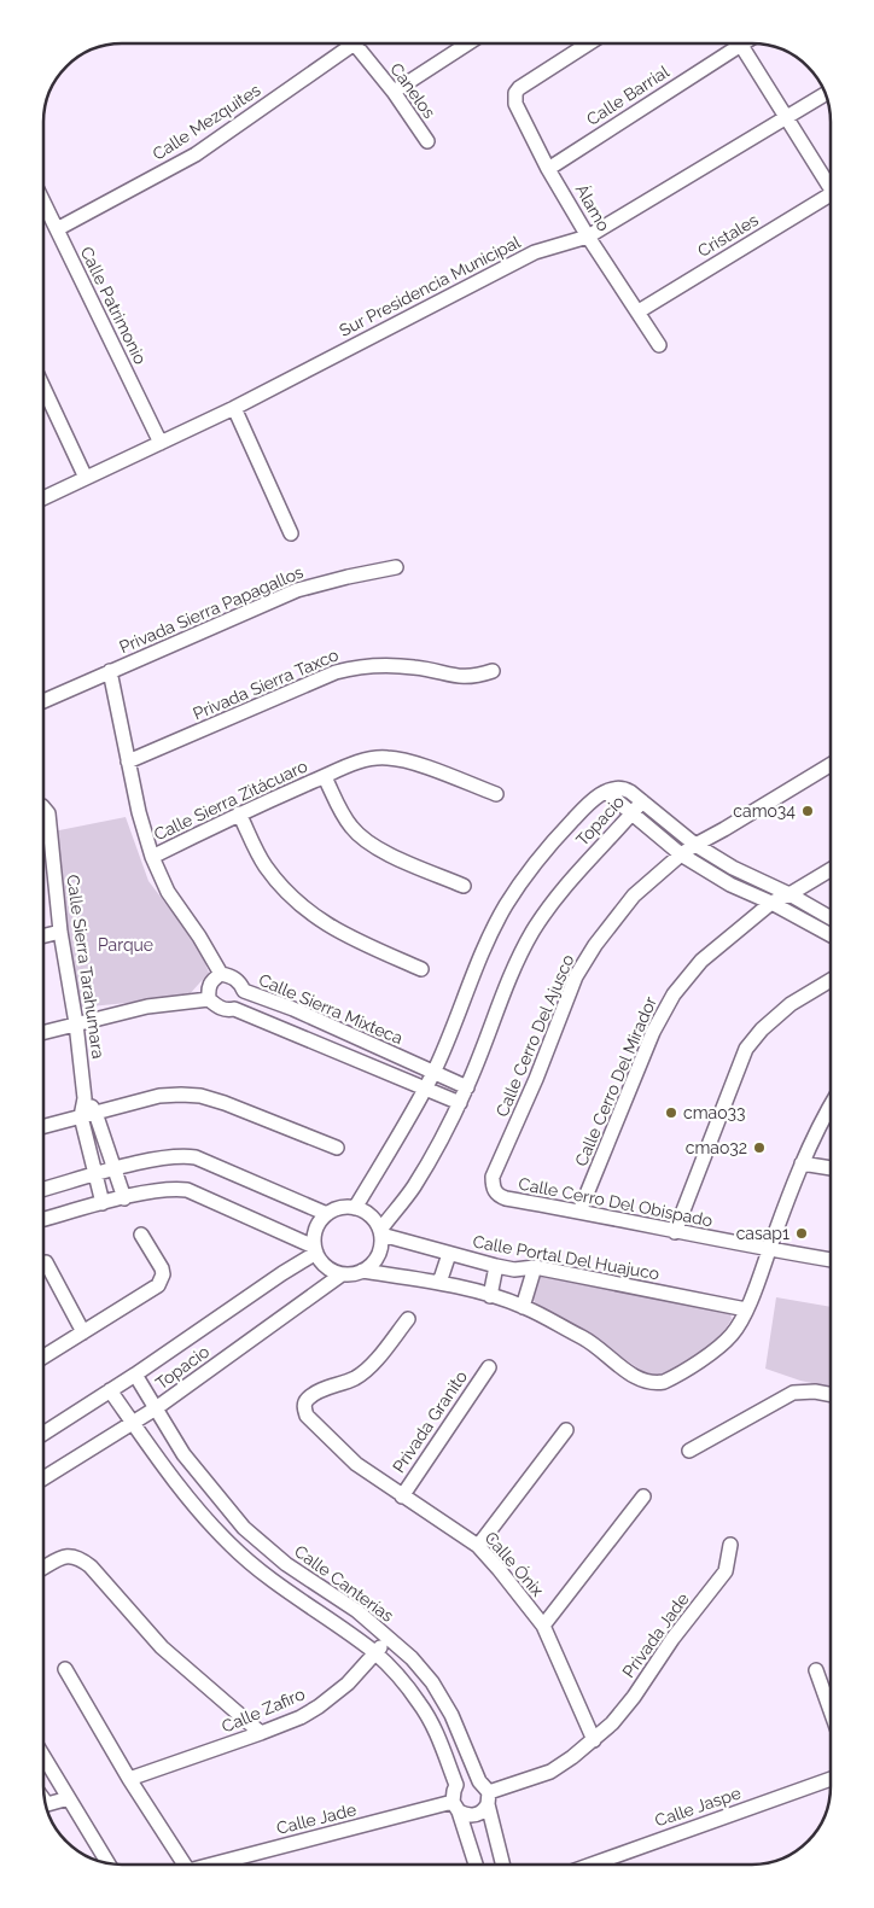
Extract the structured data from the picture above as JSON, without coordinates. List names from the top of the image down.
{
  "streets": {
    "street": [
      "Canelos",
      "Calle Barrial",
      "Calle Mezquites",
      "Álamo",
      "Cristales",
      "Sur Presidencia Municipal",
      "Calle Patrimonio",
      "Privada Sierra Papagallos",
      "Privada Sierra Taxco",
      "Calle Sierra Zitácuaro",
      "Topacio",
      "Calle Sierra Tarahumara",
      "Calle Sierra Mixteca",
      "Calle Cerro Del Ajusco",
      "Calle Cerro Del Mirador",
      "Calle Cerro Del Obispado",
      "Calle Portal Del Huajuco",
      "Privada Granito",
      "Calle Ónix",
      "Calle Canterías",
      "Privada Jade",
      "Calle Zafiro",
      "Calle Jaspe",
      "Calle Jade"
    ]
  },
  "crossings": [
    ["Calle Barrial", "Álamo"],
    ["Calle Mezquites", "Calle Patrimonio"],
    ["Álamo", "Cristales"],
    ["Álamo", "Sur Presidencia Municipal"],
    ["Sur Presidencia Municipal", "Calle Patrimonio"],
    ["Privada Sierra Papagallos", "Calle Sierra Mixteca"],
    ["Privada Sierra Taxco", "Calle Sierra Mixteca"],
    ["Calle Sierra Zitácuaro", "Calle Sierra Mixteca"],
    ["Topacio", "Calle Sierra Mixteca"],
    ["Topacio", "Calle Portal Del Huajuco"],
    ["Topacio", "Calle Canterías"],
    ["Calle Cerro Del Ajusco", "Calle Cerro Del Obispado"],
    ["Calle Cerro Del Mirador", "Calle Cerro Del Obispado"],
    ["Privada Granito", "Calle Ónix"],
    ["Calle Ónix", "Privada Jade"],
    ["Calle Ónix", "Calle Jade"],
    ["Calle Canterías", "Calle Zafiro"],
    ["Calle Canterías", "Calle Jade"],
    ["Privada Jade", "Calle Jade"]
  ],
  "parks": ["Parque"],
  "places": [
    "camo34",
    "cmao33",
    "cmao32",
    "casap1"
  ]
}
